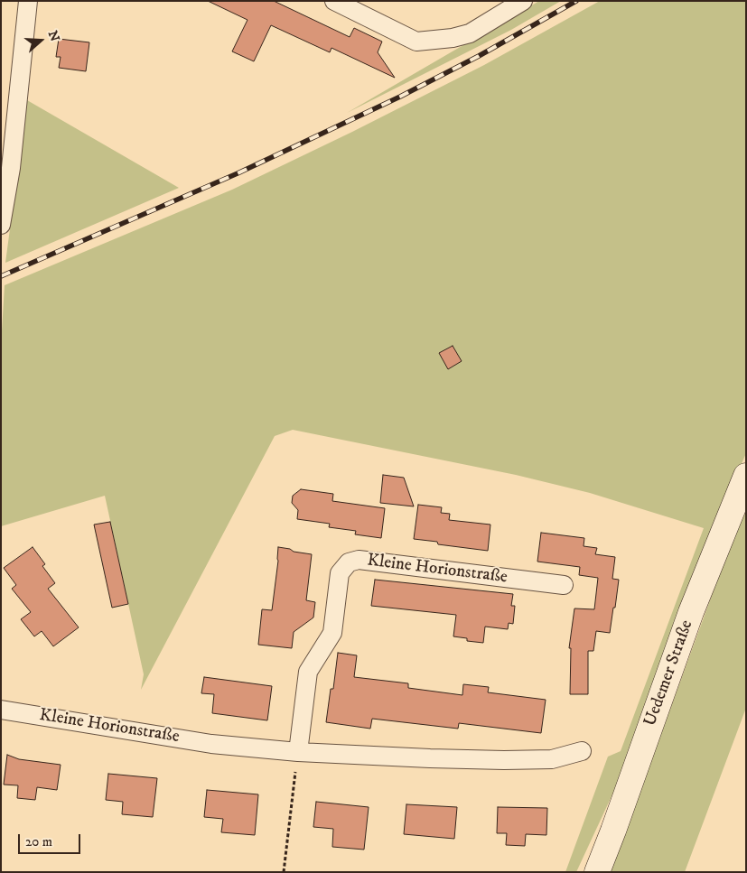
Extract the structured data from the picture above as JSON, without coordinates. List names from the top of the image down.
{
  "streets": {
    "main road": ["Uedemer Straße"],
    "street": ["Kleine Horionstraße"]
  },
  "scale_bar": "20 m",
  "north": "right"
}
